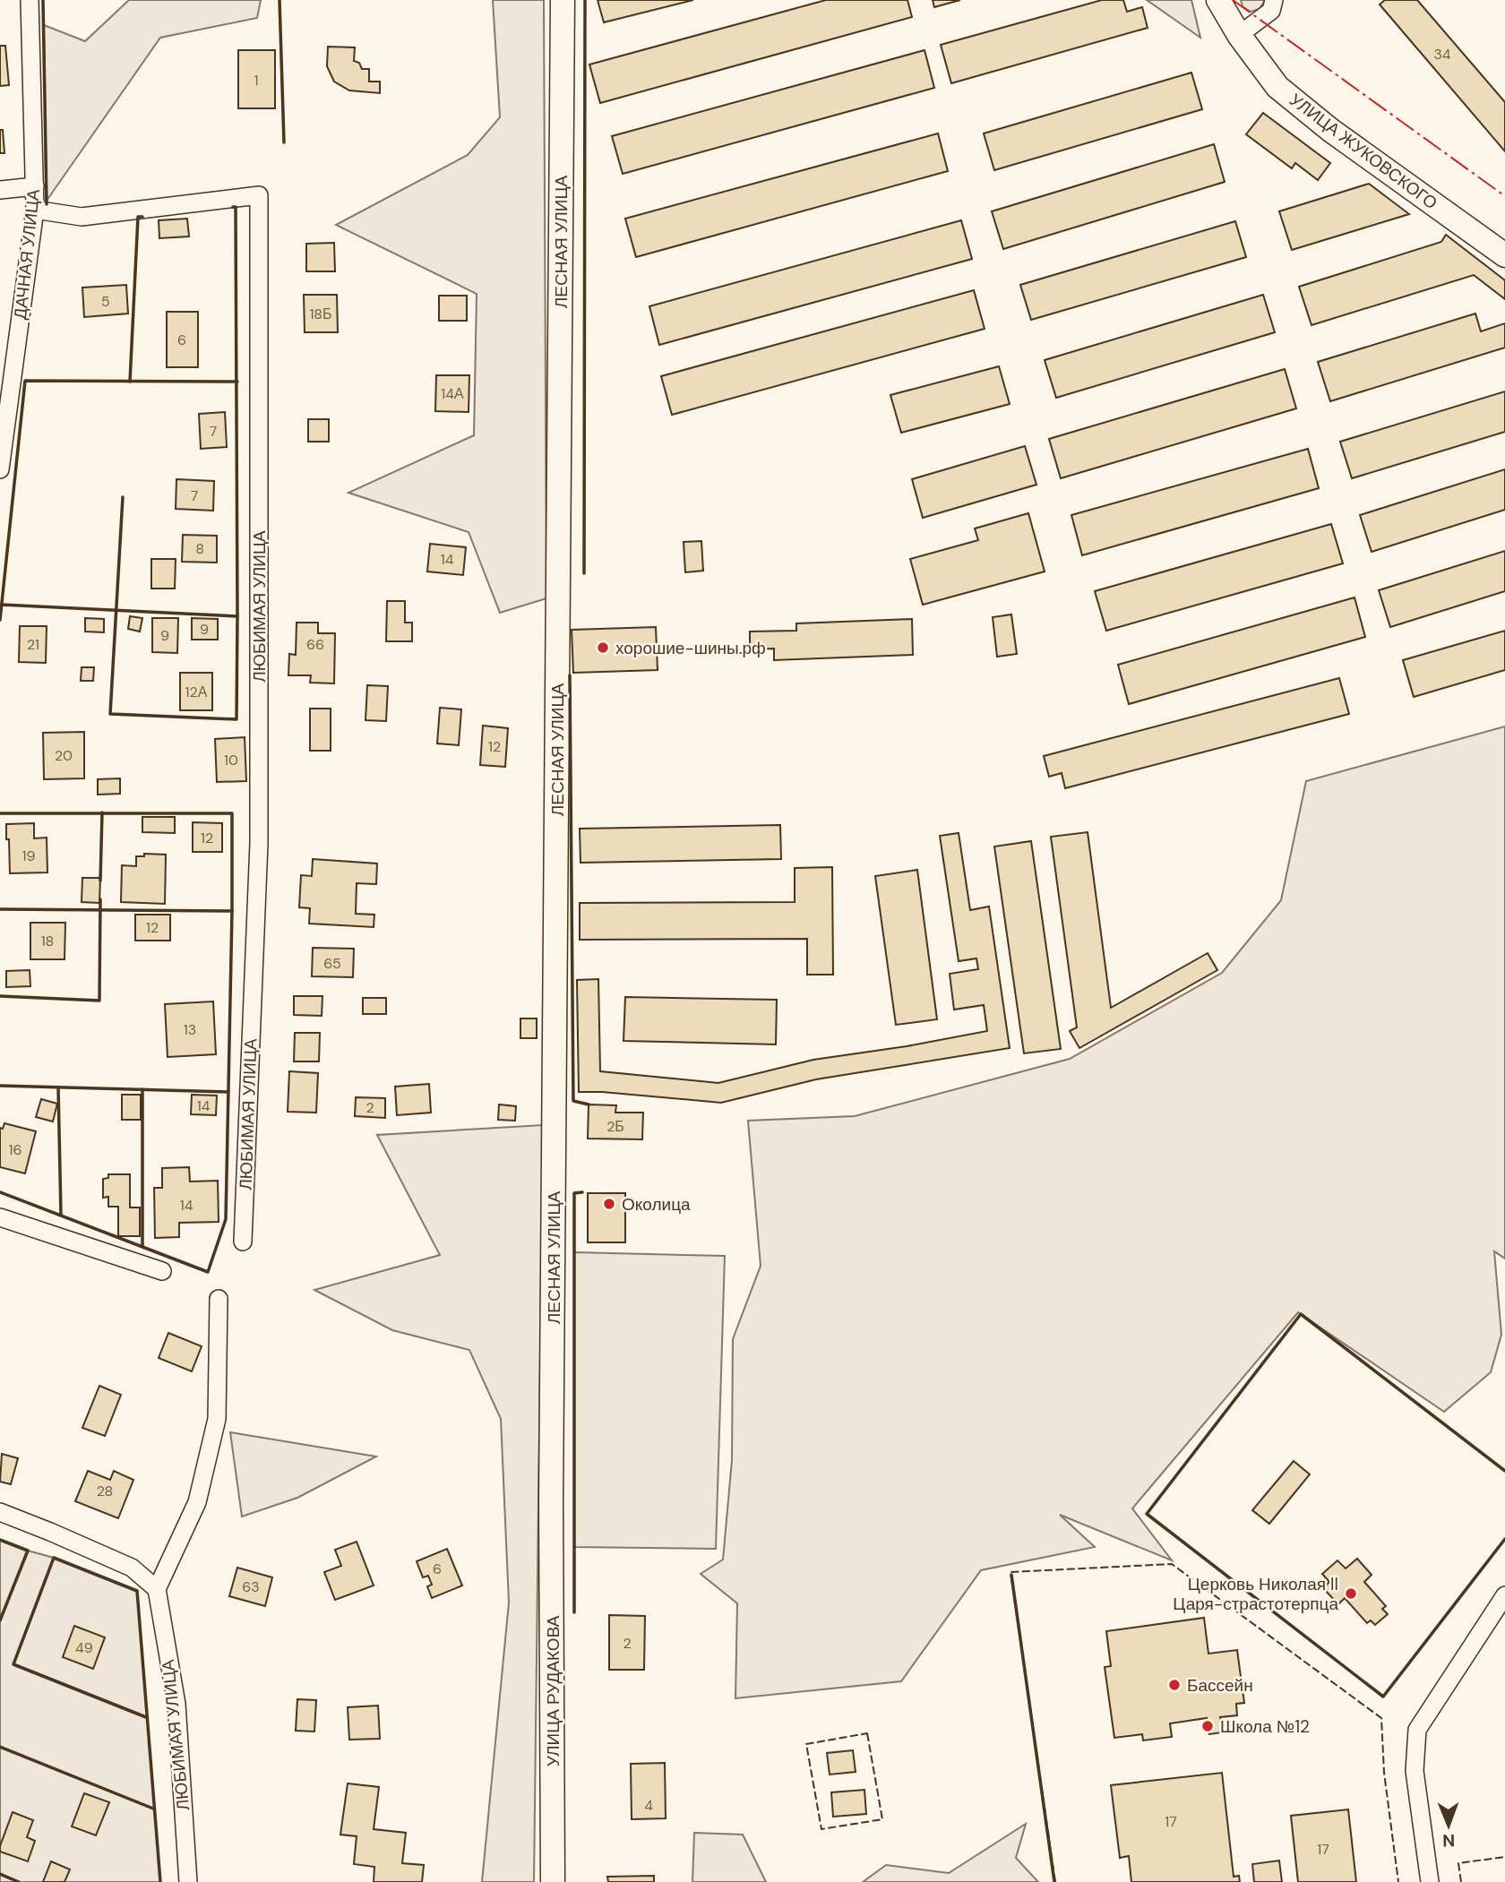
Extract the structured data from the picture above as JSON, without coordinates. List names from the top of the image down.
{
  "streets": {
    "main road": ["УЛИЦА ЖУКОВСКОГО", "ЛЕСНАЯ УЛИЦА", "УЛИЦА РУДАКОВА"],
    "street": ["ДАЧНАЯ УЛИЦА", "ЛЮБИМАЯ УЛИЦА"]
  },
  "crossings": [
    ["ЛЕСНАЯ УЛИЦА", "УЛИЦА РУДАКОВА"],
    ["ДАЧНАЯ УЛИЦА", "ЛЮБИМАЯ УЛИЦА"]
  ],
  "places": [
    "хорошие-шины.рф",
    "Околица",
    "Церковь Николая II Царя-страстотерпца",
    "Бассейн",
    "Школа №12"
  ],
  "house_numbers": [
    "34",
    "1",
    "5",
    "18Б",
    "6",
    "14А",
    "7",
    "7",
    "8",
    "14",
    "9",
    "9",
    "21",
    "66",
    "12А",
    "12",
    "20",
    "10",
    "12",
    "19",
    "12",
    "18",
    "65",
    "13",
    "14",
    "2",
    "2Б",
    "16",
    "14",
    "28",
    "6",
    "63",
    "2",
    "49",
    "4",
    "17",
    "17"
  ],
  "north": "bottom"
}
